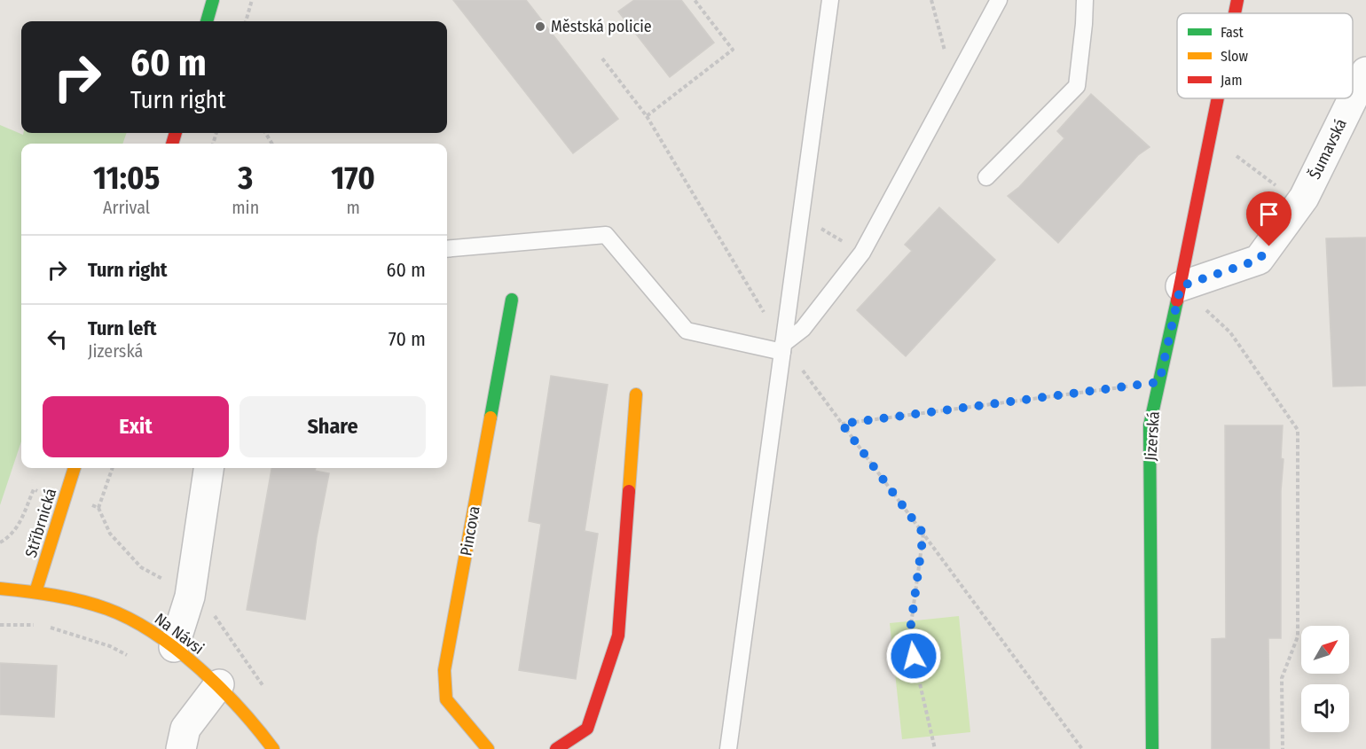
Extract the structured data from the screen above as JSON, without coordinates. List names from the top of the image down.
{
  "streets": {
    "street": [
      "Šumavská",
      "Jizerská",
      "Stříbrnická",
      "Pincova",
      "Na Návsi"
    ]
  },
  "crossings": [
    ["Šumavská", "Jizerská"],
    ["Stříbrnická", "Na Návsi"]
  ],
  "places": ["Městská policie"],
  "legend": ["Fast", "Slow", "Jam"],
  "north": "top right",
  "page": {
    "turn": ["60 m", "Turn right"],
    "eta": [
      "11:05",
      "Arrival",
      "3",
      "min",
      "170",
      "m"
    ],
    "list": [
      {
        "name": "Turn right",
        "value": "60 m"
      },
      {
        "name": "Turn left",
        "note": "Jizerská",
        "value": "70 m"
      }
    ],
    "buttons": ["Exit", "Share"]
  }
}
